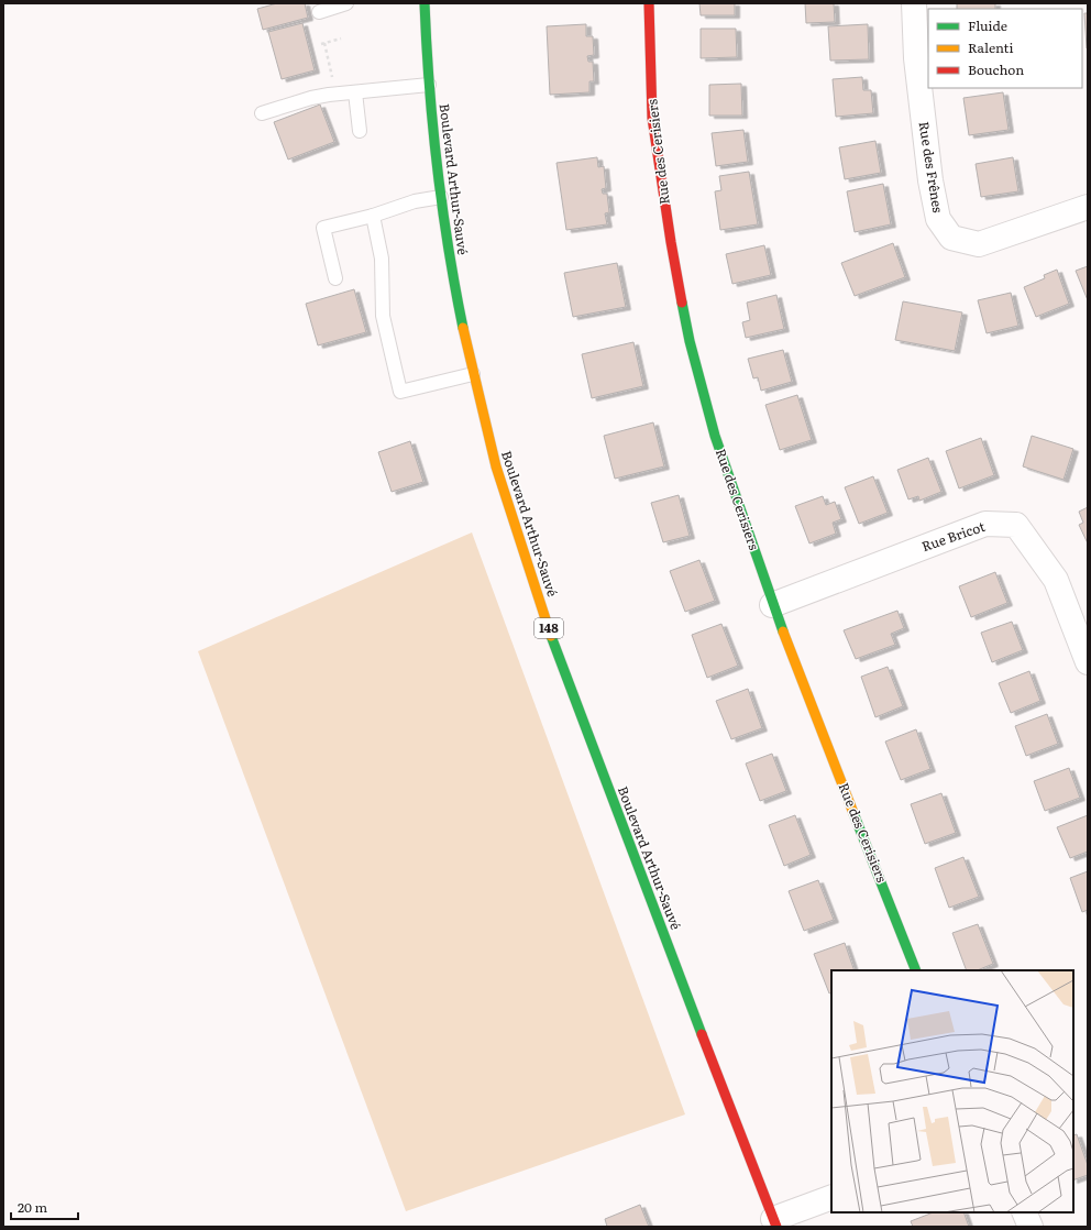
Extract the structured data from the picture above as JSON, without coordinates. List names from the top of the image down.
{
  "streets": {
    "main road": ["Rue des Cerisiers", "Boulevard Arthur-Sauvé", "148"],
    "street": ["Rue des Frênes", "Rue Bricot"]
  },
  "crossings": [
    ["Rue des Cerisiers", "Rue Bricot"]
  ],
  "legend": ["Fluide", "Ralenti", "Bouchon"],
  "scale_bar": "20 m"
}
